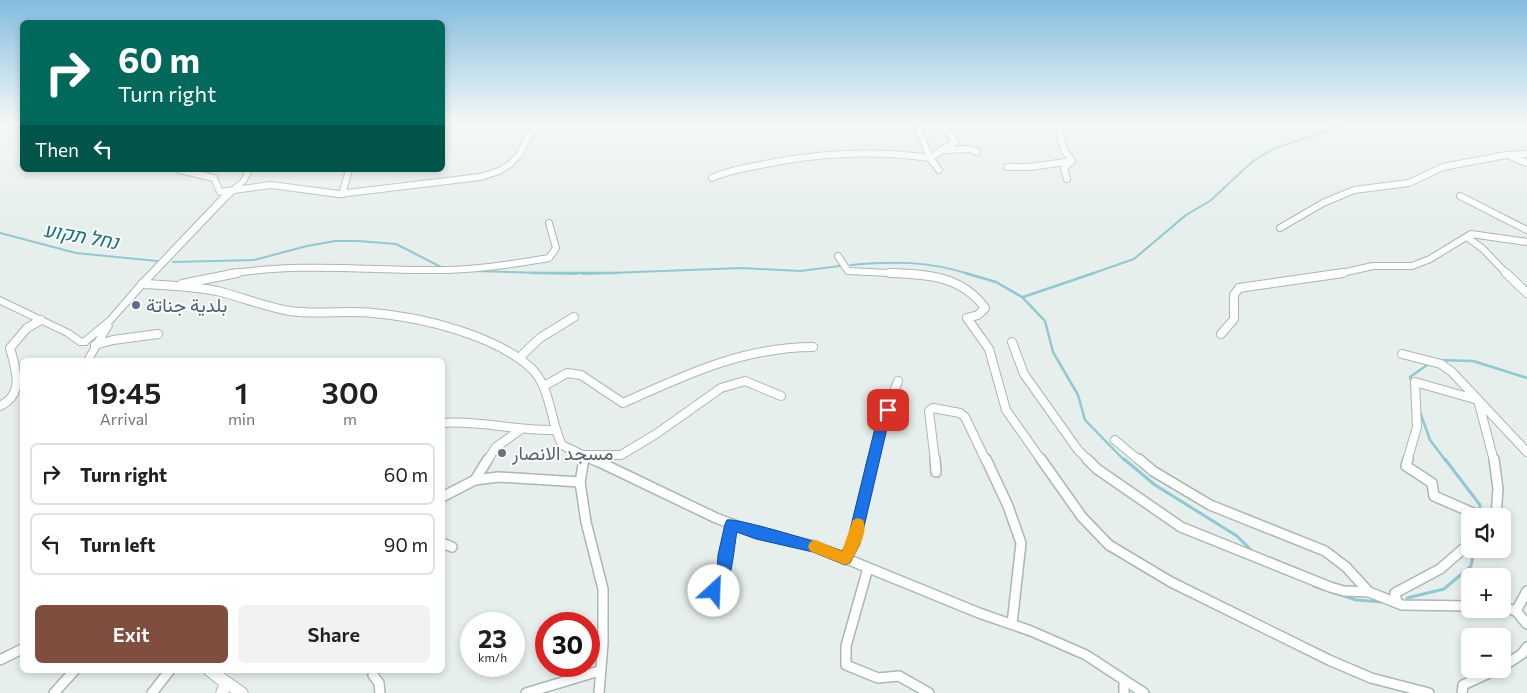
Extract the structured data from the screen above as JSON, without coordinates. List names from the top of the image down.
{
  "water": ["נחל תקוע"],
  "places": ["بلدية جناتة", "مسجد الانصار"],
  "page": {
    "turn": ["60 m", "Turn right"],
    "then": "Then",
    "eta": [
      "19:45",
      "Arrival",
      "1",
      "min",
      "300",
      "m"
    ],
    "list": [
      {
        "name": "Turn right",
        "value": "60 m"
      },
      {
        "name": "Turn left",
        "value": "90 m"
      }
    ],
    "map_buttons": ["+", "−"],
    "buttons": ["Exit", "Share"],
    "speed": "23 km/h",
    "limit": "30"
  }
}
